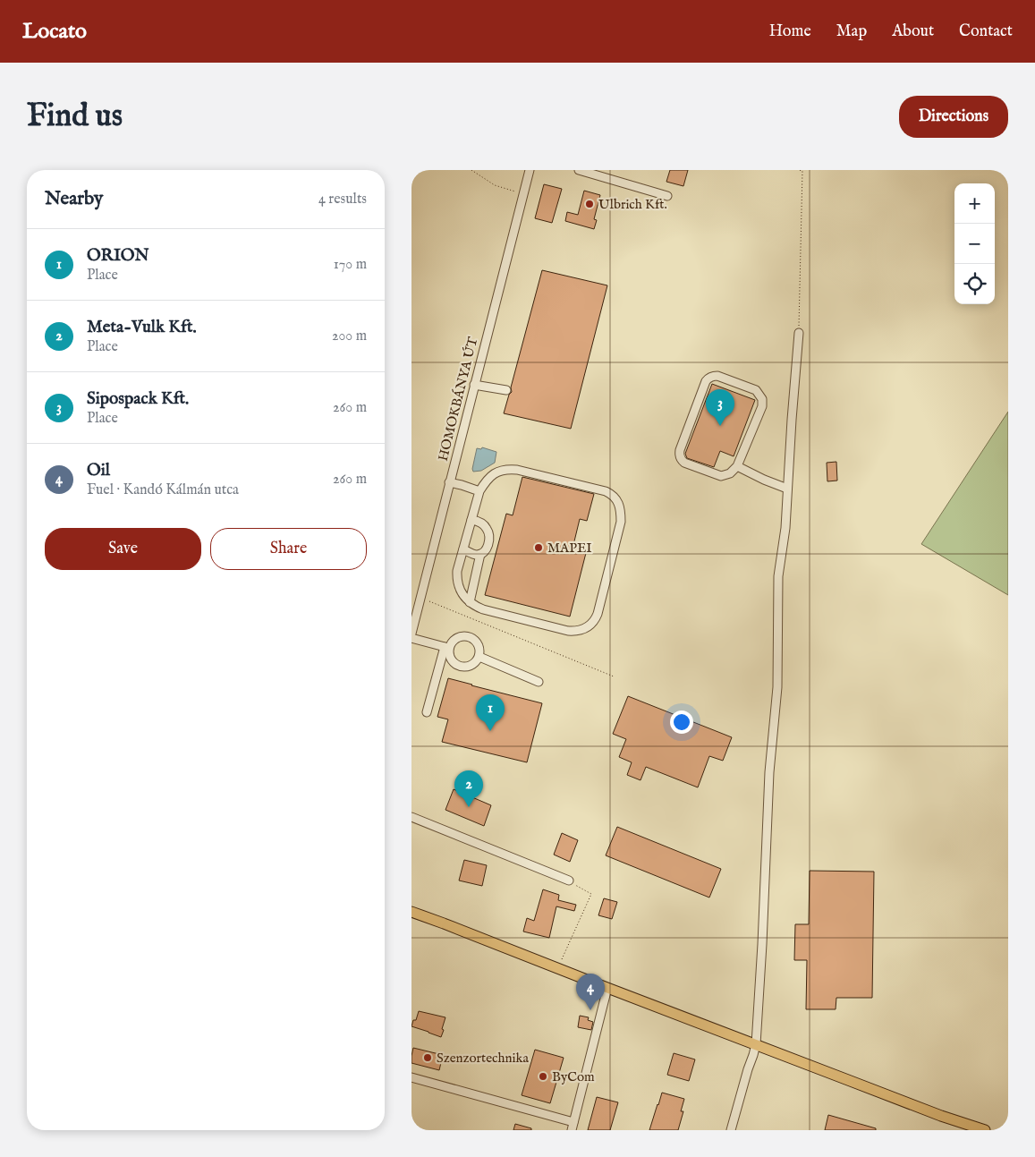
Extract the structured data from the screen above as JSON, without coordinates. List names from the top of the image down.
{
  "streets": {
    "street": ["HOMOKBÁNYA ÚT"]
  },
  "places": [
    "Ulbrich Kft.",
    "MAPEI",
    "Szenzortechnika",
    "ByCom"
  ],
  "page": {
    "header": "Locato",
    "nav": [
      "Home",
      "Map",
      "About",
      "Contact"
    ],
    "buttons": [
      "Directions",
      ["Save", "Share"]
    ],
    "title": "Find us",
    "heading": ["Nearby", "4 results"],
    "map_buttons": ["+", "−"],
    "list": [
      {
        "mark": "1",
        "name": "ORION",
        "note": "Place",
        "value": "170 m"
      },
      {
        "mark": "2",
        "name": "Meta-Vulk Kft.",
        "note": "Place",
        "value": "200 m"
      },
      {
        "mark": "3",
        "name": "Sipospack Kft.",
        "note": "Place",
        "value": "260 m"
      },
      {
        "mark": "4",
        "name": "Oil",
        "note": "Fuel · Kandó Kálmán utca",
        "value": "260 m"
      }
    ],
    "pins": [
      "3",
      "1",
      "2",
      "4"
    ]
  }
}
